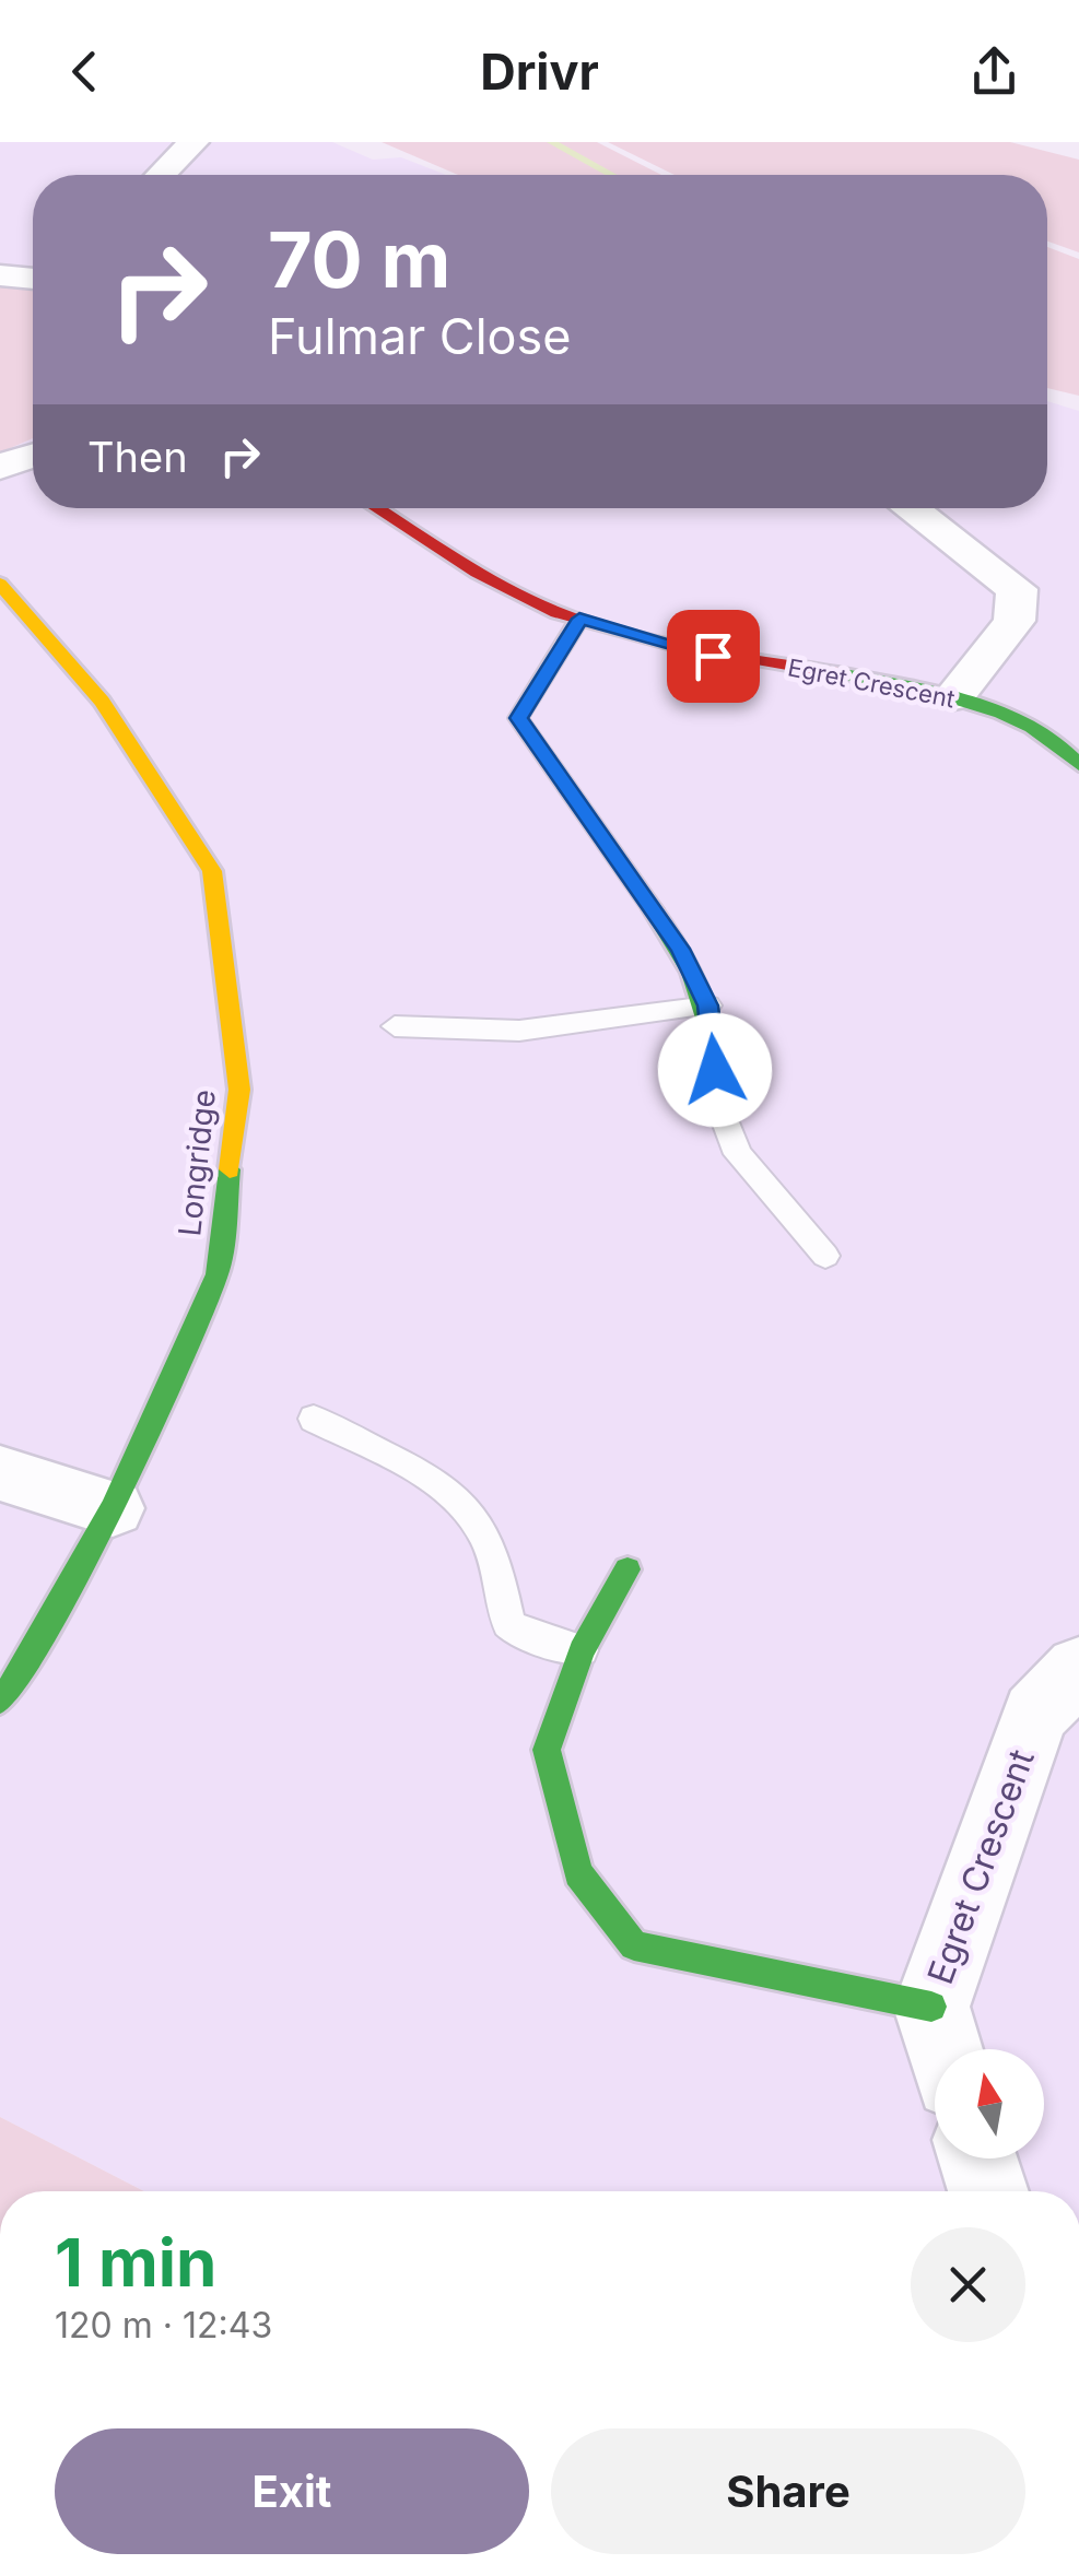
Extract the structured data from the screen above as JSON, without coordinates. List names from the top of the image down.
{
  "streets": {
    "street": ["Egret Crescent", "Longridge"]
  },
  "north": "top",
  "page": {
    "header": "Drivr",
    "turn": ["70 m", "Fulmar Close"],
    "then": "Then",
    "heading": ["1 min", "120 m · 12:43"],
    "buttons": ["Exit", "Share"]
  }
}
